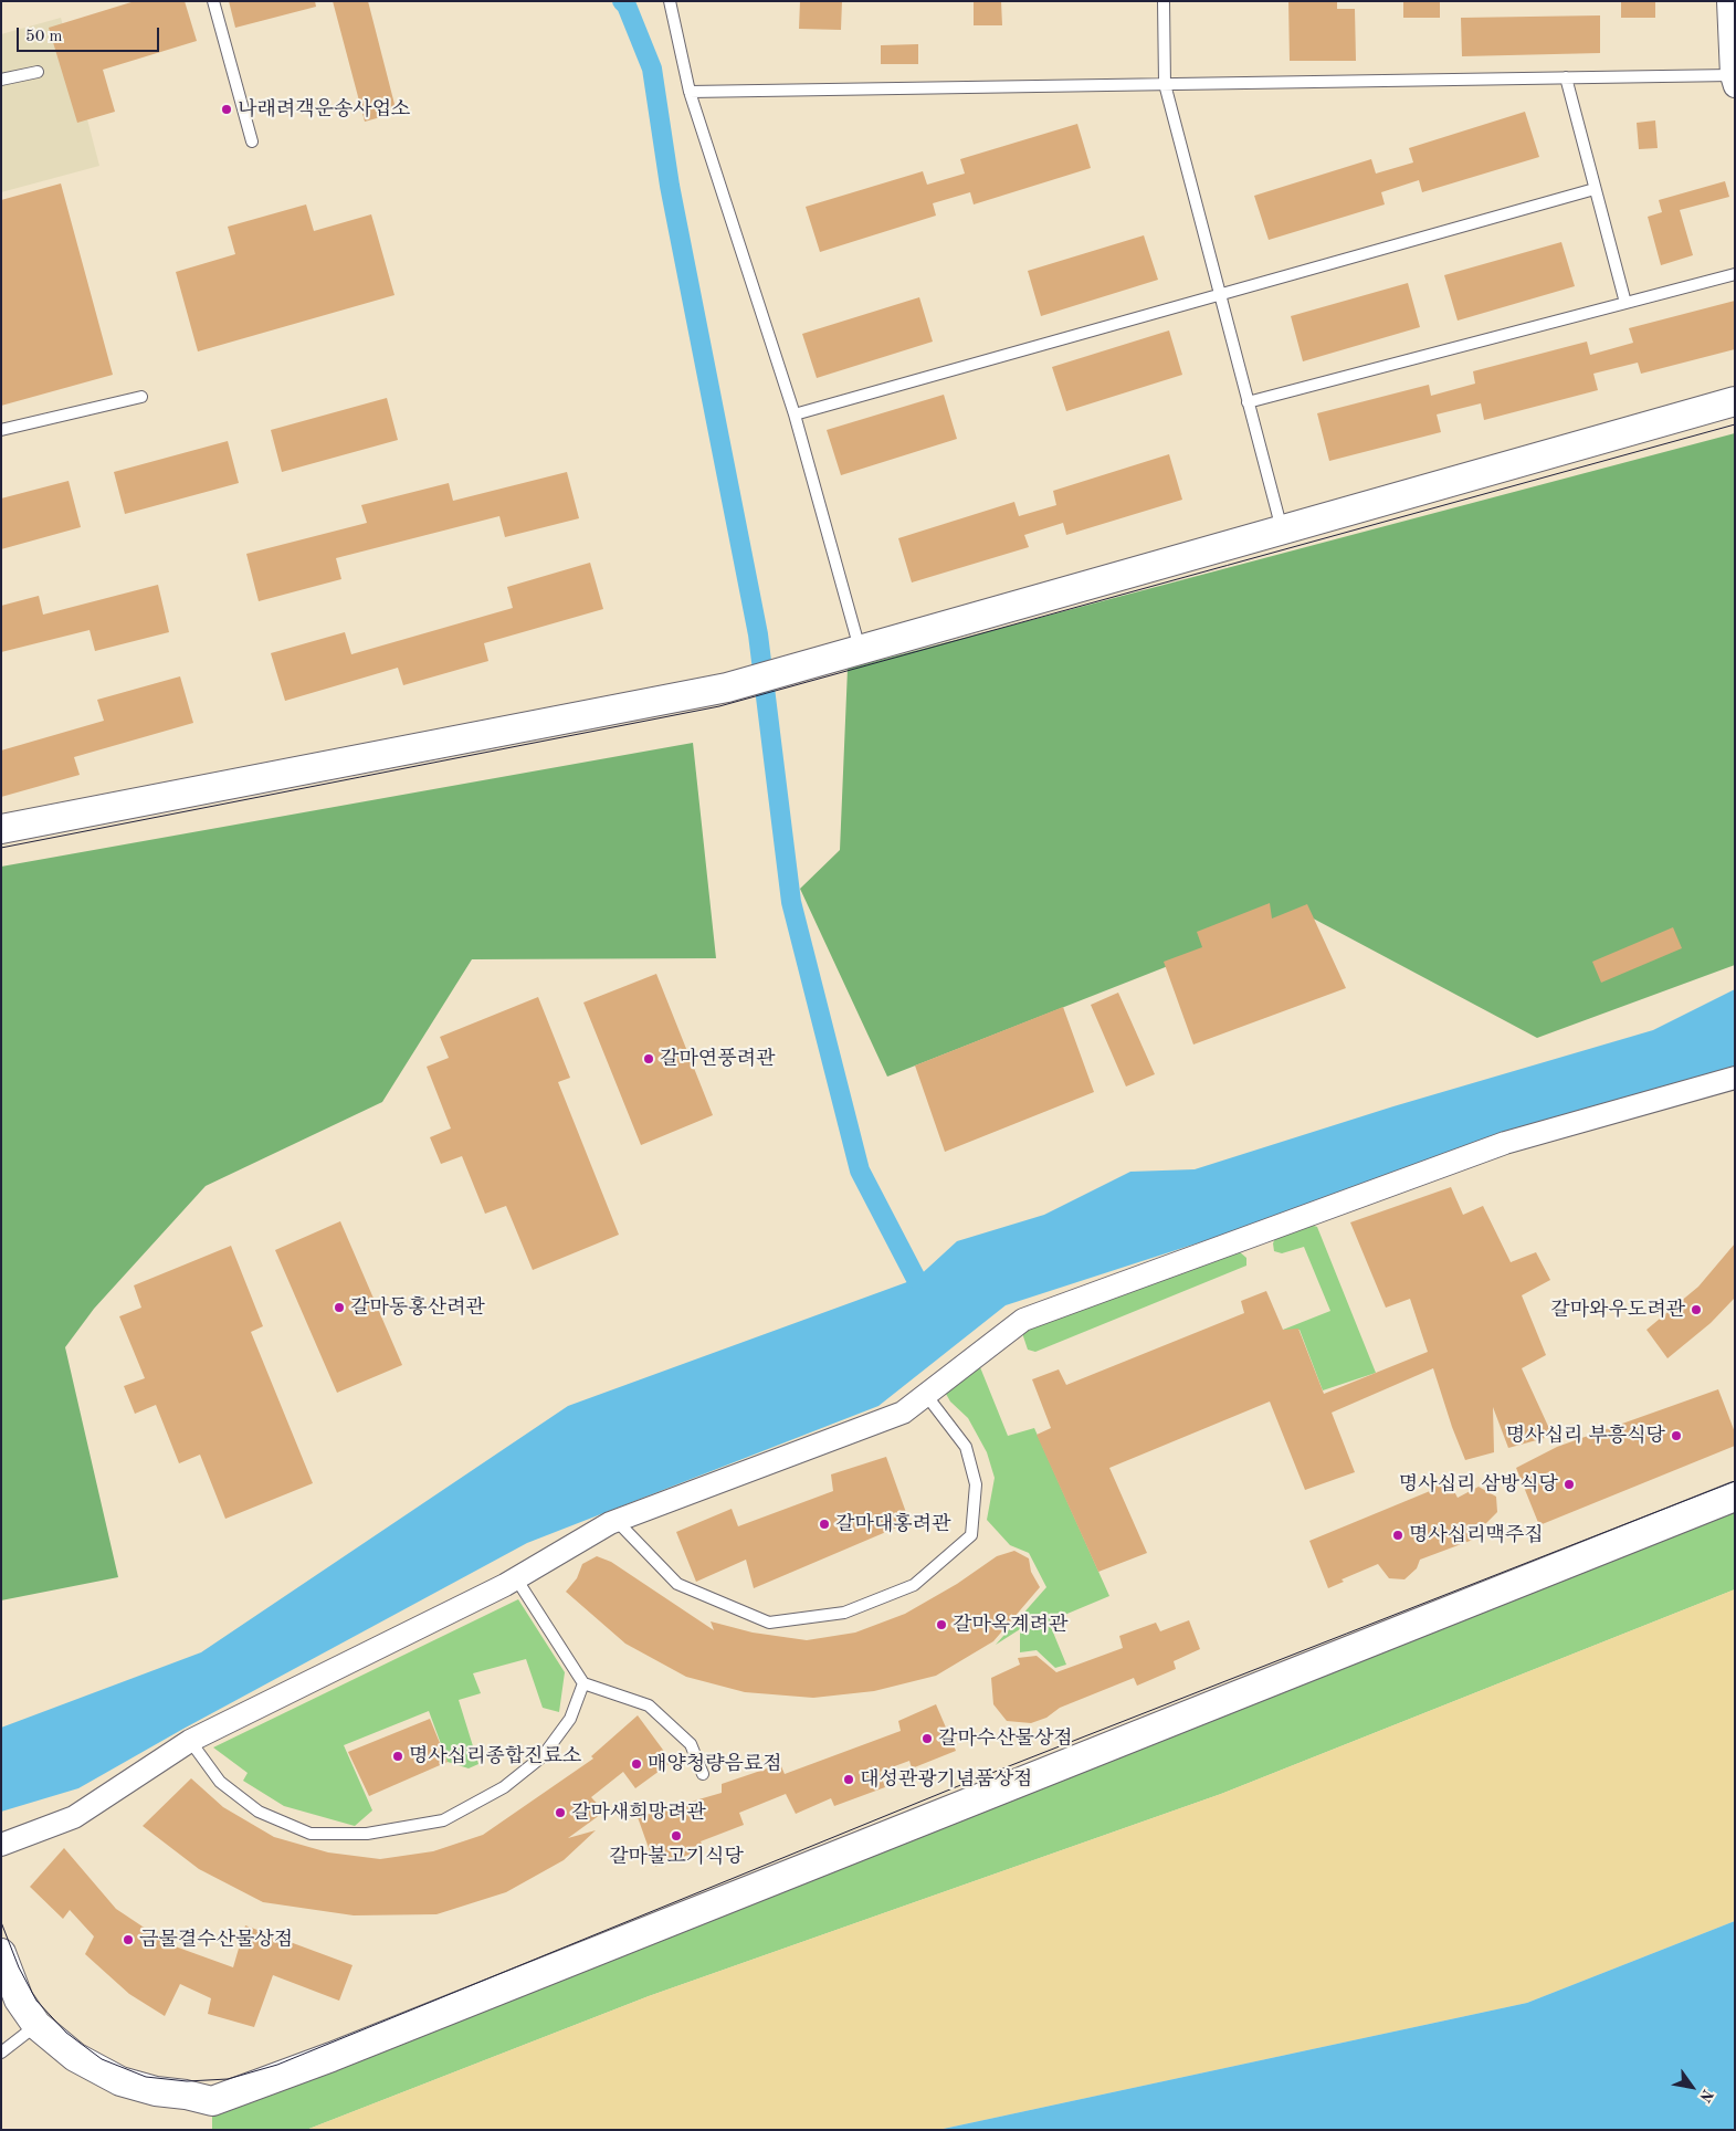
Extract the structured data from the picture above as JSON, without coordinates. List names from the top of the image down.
{
  "places": [
    "나래려객운송사업소",
    "갈마연풍려관",
    "갈마동홍산려관",
    "갈마와우도려관",
    "명사십리 부흥식당",
    "명사십리 삼방식당",
    "갈마대홍려관",
    "명사십리맥주집",
    "갈마옥계려관",
    "갈마수산물상점",
    "명사십리종합진료소",
    "매양청량음료점",
    "대성관광기념품상점",
    "갈마새희망려관",
    "갈마불고기식당",
    "금물결수산물상점"
  ],
  "scale_bar": "50 m",
  "north": "bottom right"
}
